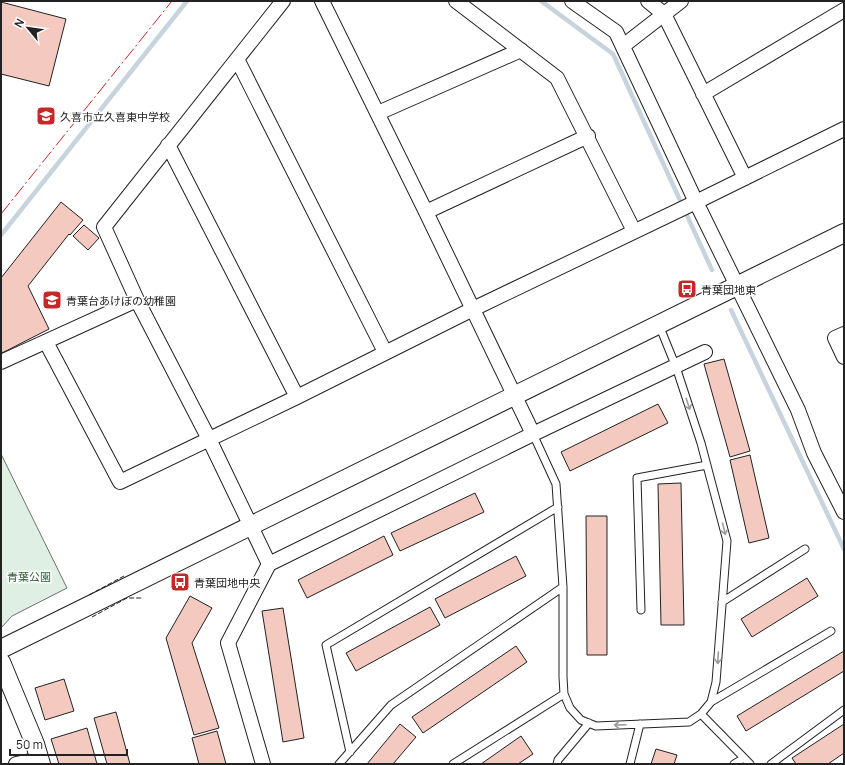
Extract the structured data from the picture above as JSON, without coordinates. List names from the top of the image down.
{
  "parks": ["青葉公園"],
  "places": {
    "school or university": ["久喜市立久喜東中学校", "青葉台あけぼの幼稚園"],
    "bus stop": ["青葉団地東", "青葉団地中央"]
  },
  "scale_bar": "50 m",
  "north": "top left"
}
